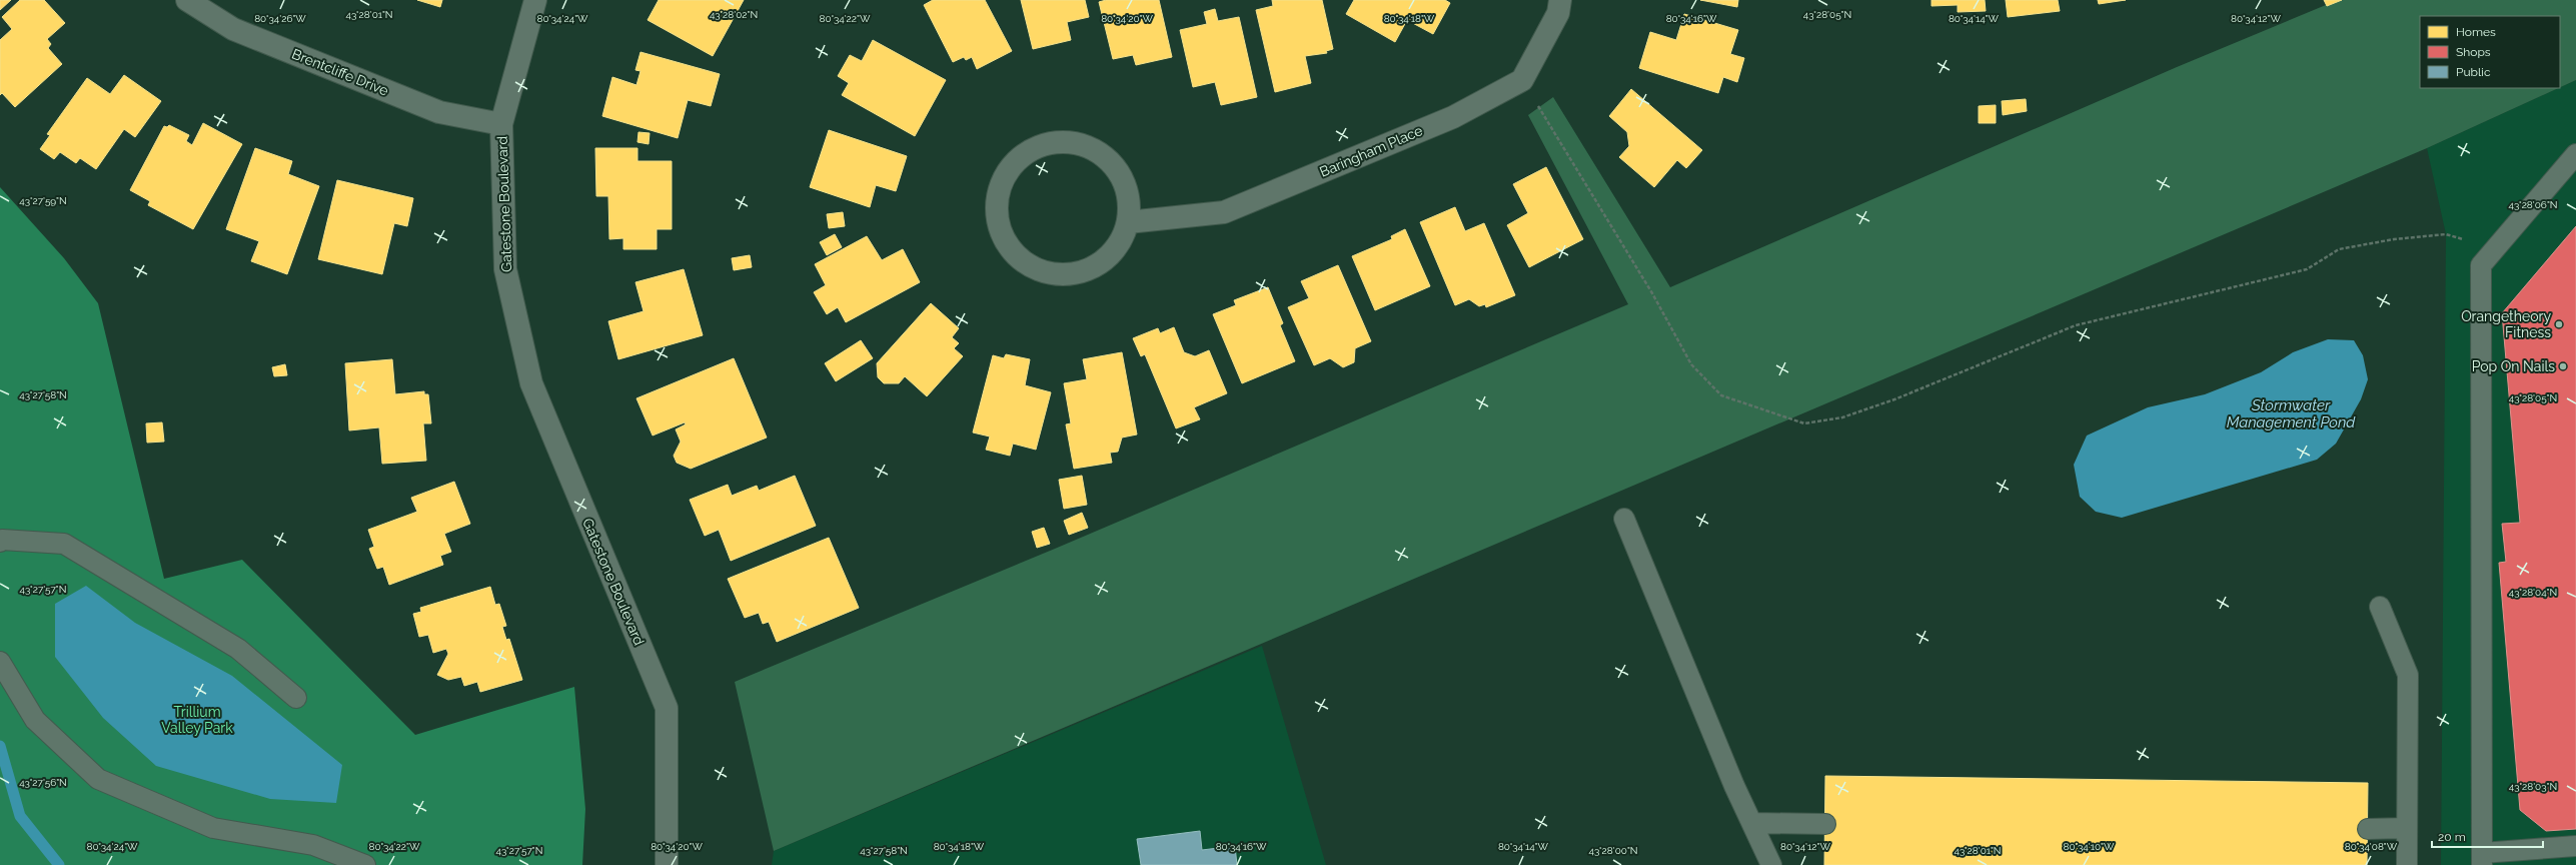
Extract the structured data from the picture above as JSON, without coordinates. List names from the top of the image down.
{
  "streets": {
    "street": ["Brentcliffe Drive", "Baringham Place", "Gatestone Boulevard"]
  },
  "crossings": [
    ["Brentcliffe Drive", "Gatestone Boulevard"]
  ],
  "water": ["Stormwater Management Pond"],
  "parks": ["Trillium Valley Park"],
  "places": ["Orangetheory Fitness", "Pop On Nails"],
  "legend": ["Homes", "Shops", "Public"],
  "scale_bar": "20 m",
  "coordinates": [
    "43°28'01\"N",
    "43°28'02\"N",
    "43°28'05\"N",
    "80°34'26\"W",
    "80°34'24\"W",
    "80°34'22\"W",
    "80°34'20\"W",
    "80°34'18\"W",
    "80°34'14\"W",
    "80°34'12\"W",
    "80°34'16\"W",
    "43°27'59\"N",
    "43°28'06\"N",
    "43°27'58\"N",
    "43°27'57\"N",
    "43°28'04\"N",
    "43°27'56\"N",
    "43°28'03\"N",
    "80°34'10\"W",
    "80°34'08\"W",
    "43°28'00\"N"
  ]
}
